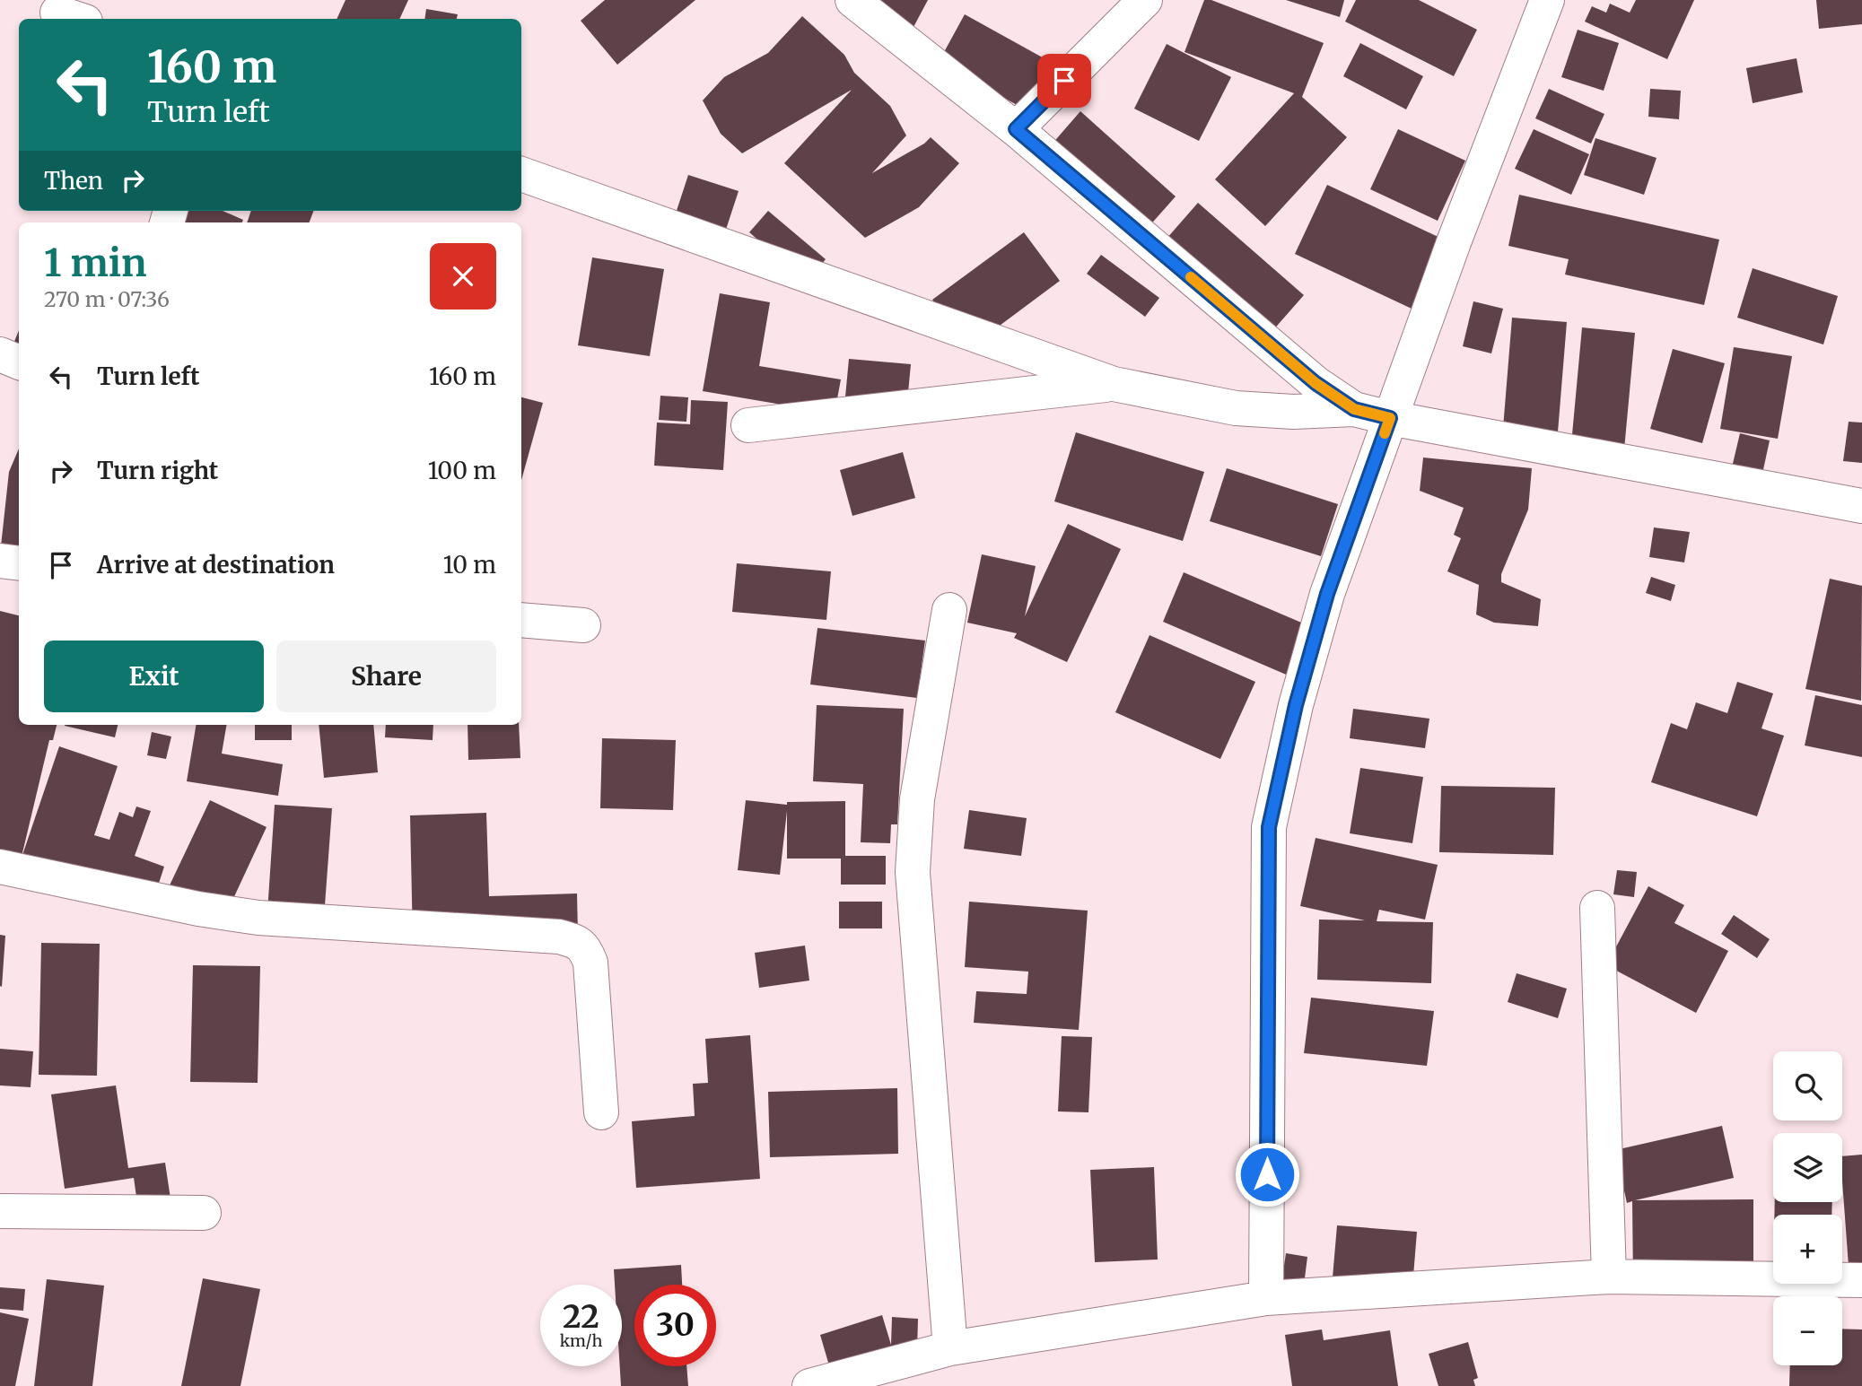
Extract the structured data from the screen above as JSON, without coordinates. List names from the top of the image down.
{
  "page": {
    "turn": ["160 m", "Turn left"],
    "then": "Then",
    "heading": ["1 min", "270 m · 07:36"],
    "list": [
      {
        "name": "Turn left",
        "value": "160 m"
      },
      {
        "name": "Turn right",
        "value": "100 m"
      },
      {
        "name": "Arrive at destination",
        "value": "10 m"
      }
    ],
    "buttons": ["Exit", "Share"],
    "map_buttons": ["+", "−"],
    "speed": "22 km/h",
    "limit": "30"
  }
}
